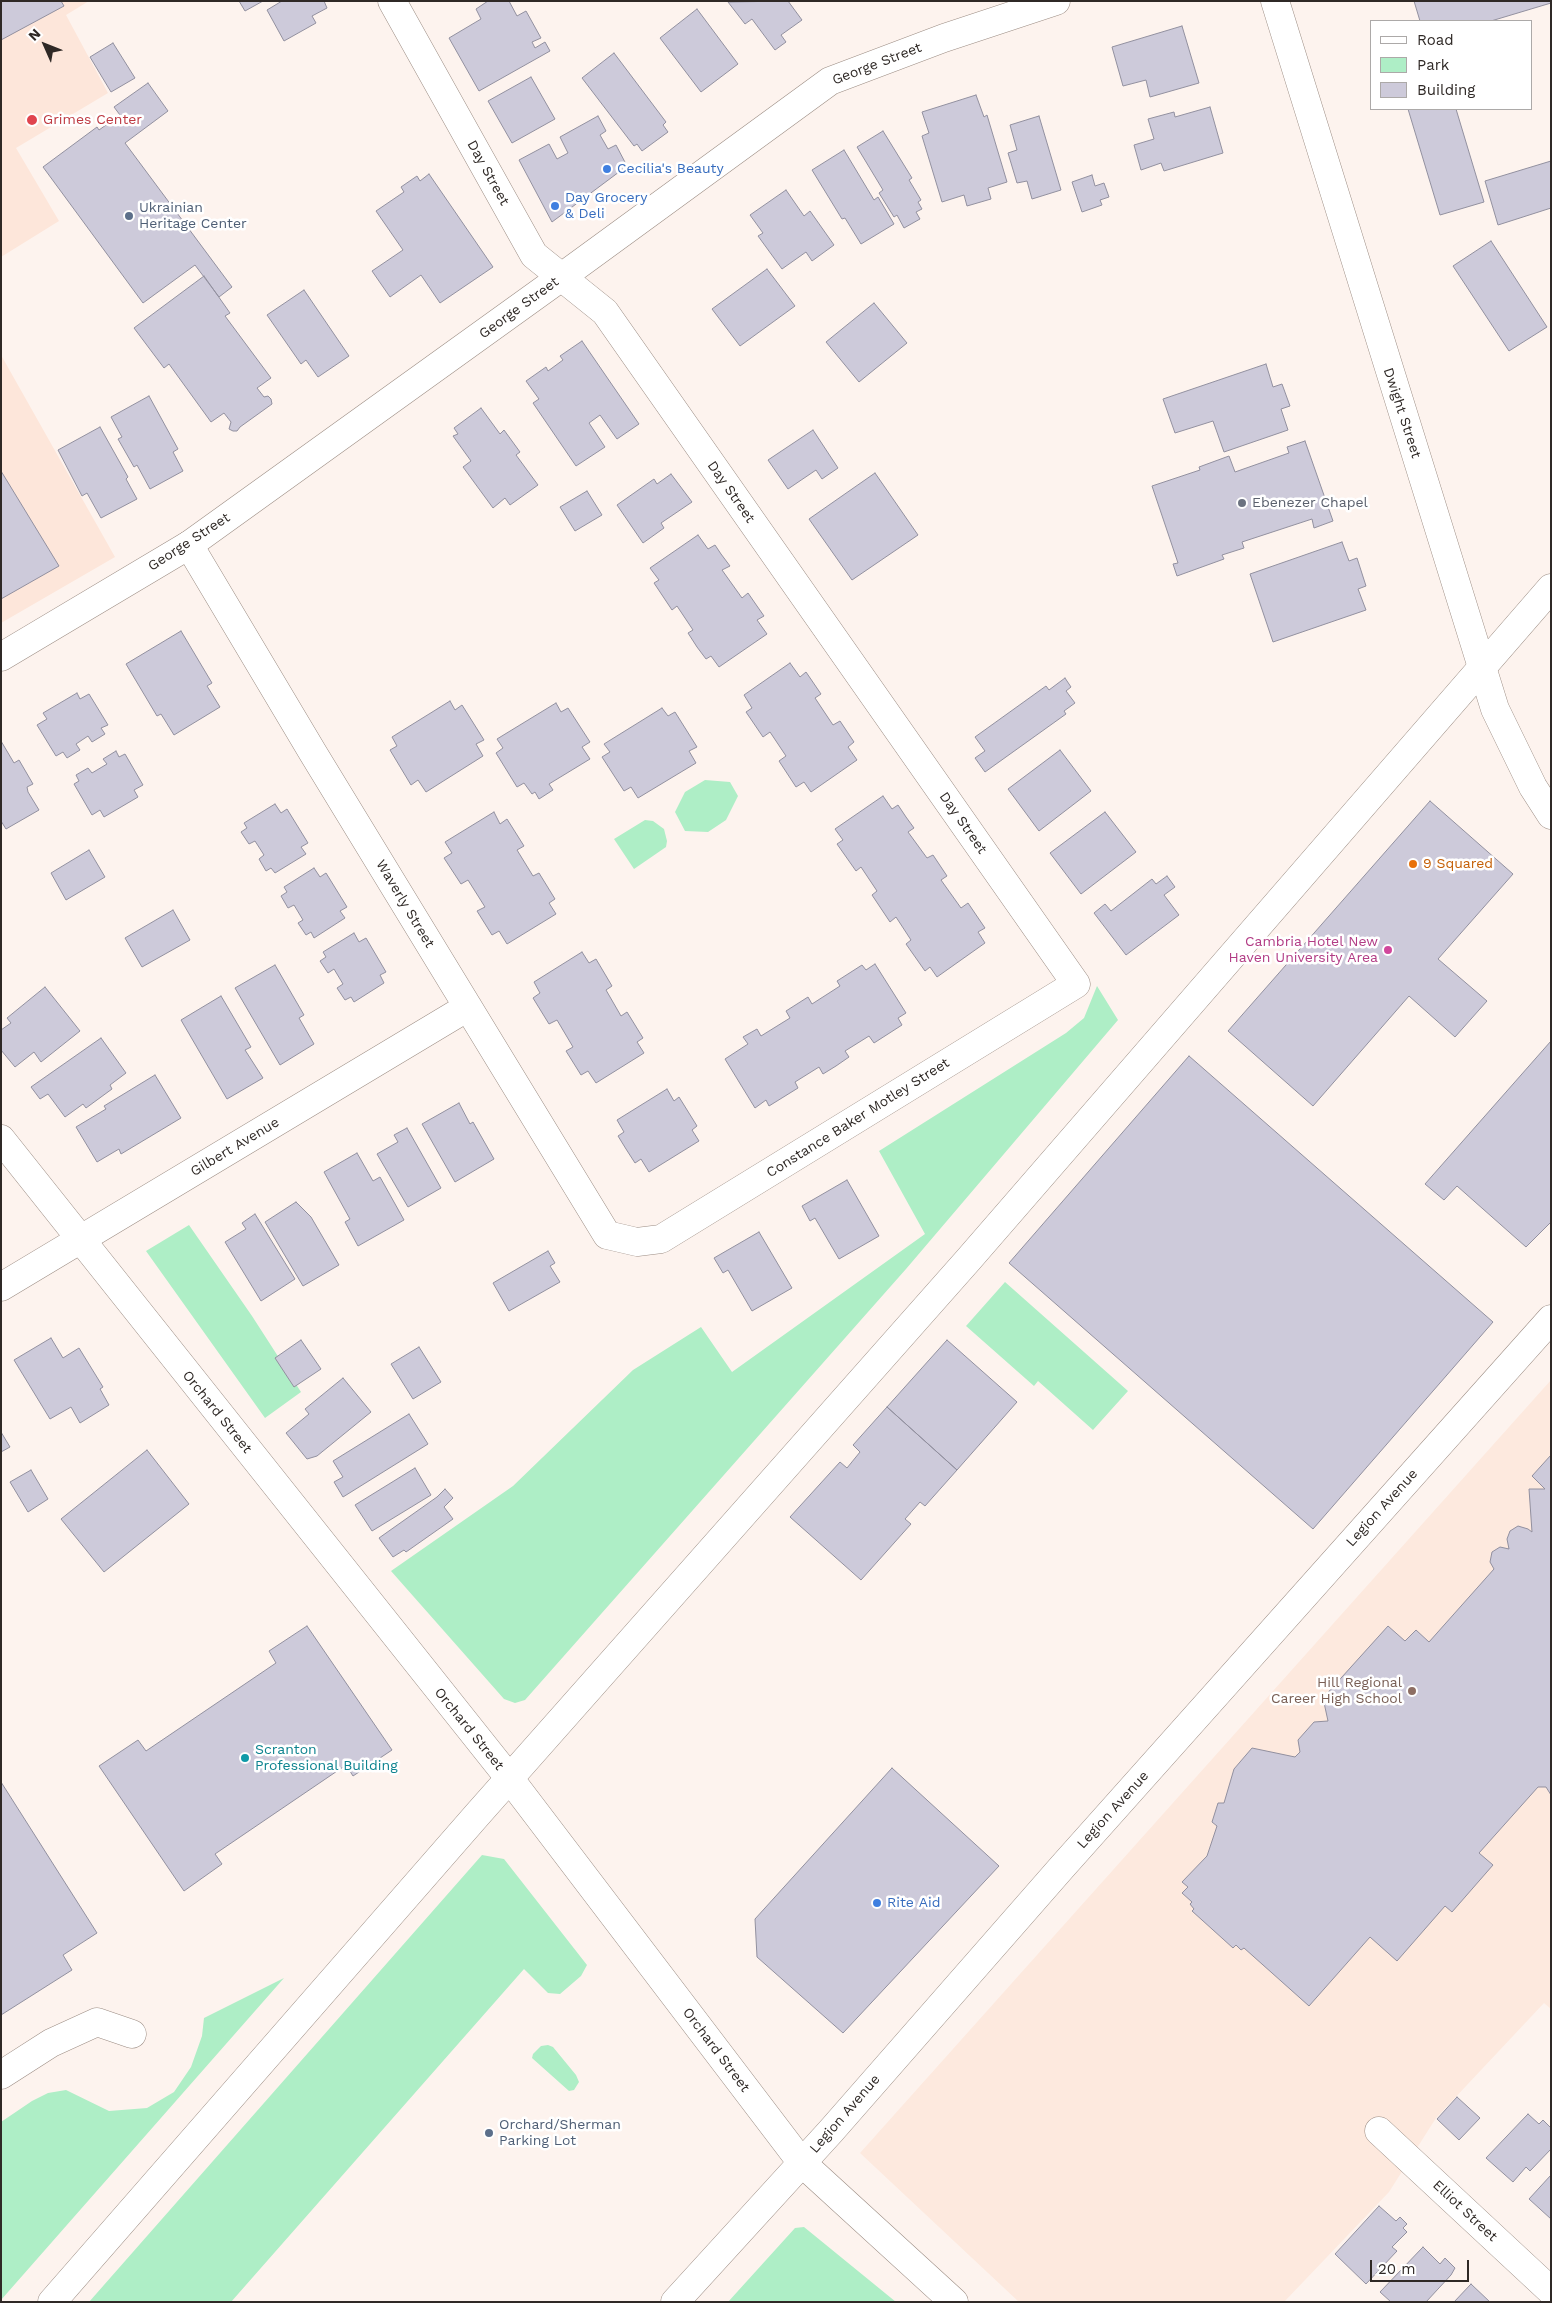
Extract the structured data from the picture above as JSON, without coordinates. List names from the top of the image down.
{
  "streets": {
    "main road": [
      "George Street",
      "Day Street",
      "Dwight Street",
      "Waverly Street",
      "Constance Baker Motley Street",
      "Gilbert Avenue",
      "Orchard Street",
      "Legion Avenue",
      "Elliot Street"
    ]
  },
  "crossings": [
    ["George Street", "Day Street"],
    ["George Street", "Waverly Street"],
    ["Day Street", "Constance Baker Motley Street"],
    ["Waverly Street", "Constance Baker Motley Street"],
    ["Waverly Street", "Gilbert Avenue"],
    ["Gilbert Avenue", "Orchard Street"],
    ["Orchard Street", "Legion Avenue"]
  ],
  "places": [
    "Grimes Center",
    "Cecilia's Beauty",
    "Day Grocery & Deli",
    "Ukrainian Heritage Center",
    "Ebenezer Chapel",
    "9 Squared",
    "Cambria Hotel New Haven University Area",
    "Hill Regional Career High School",
    "Scranton Professional Building",
    "Rite Aid",
    "Orchard/Sherman Parking Lot"
  ],
  "legend": ["Road", "Park", "Building"],
  "scale_bar": "20 m",
  "north": "top left"
}
